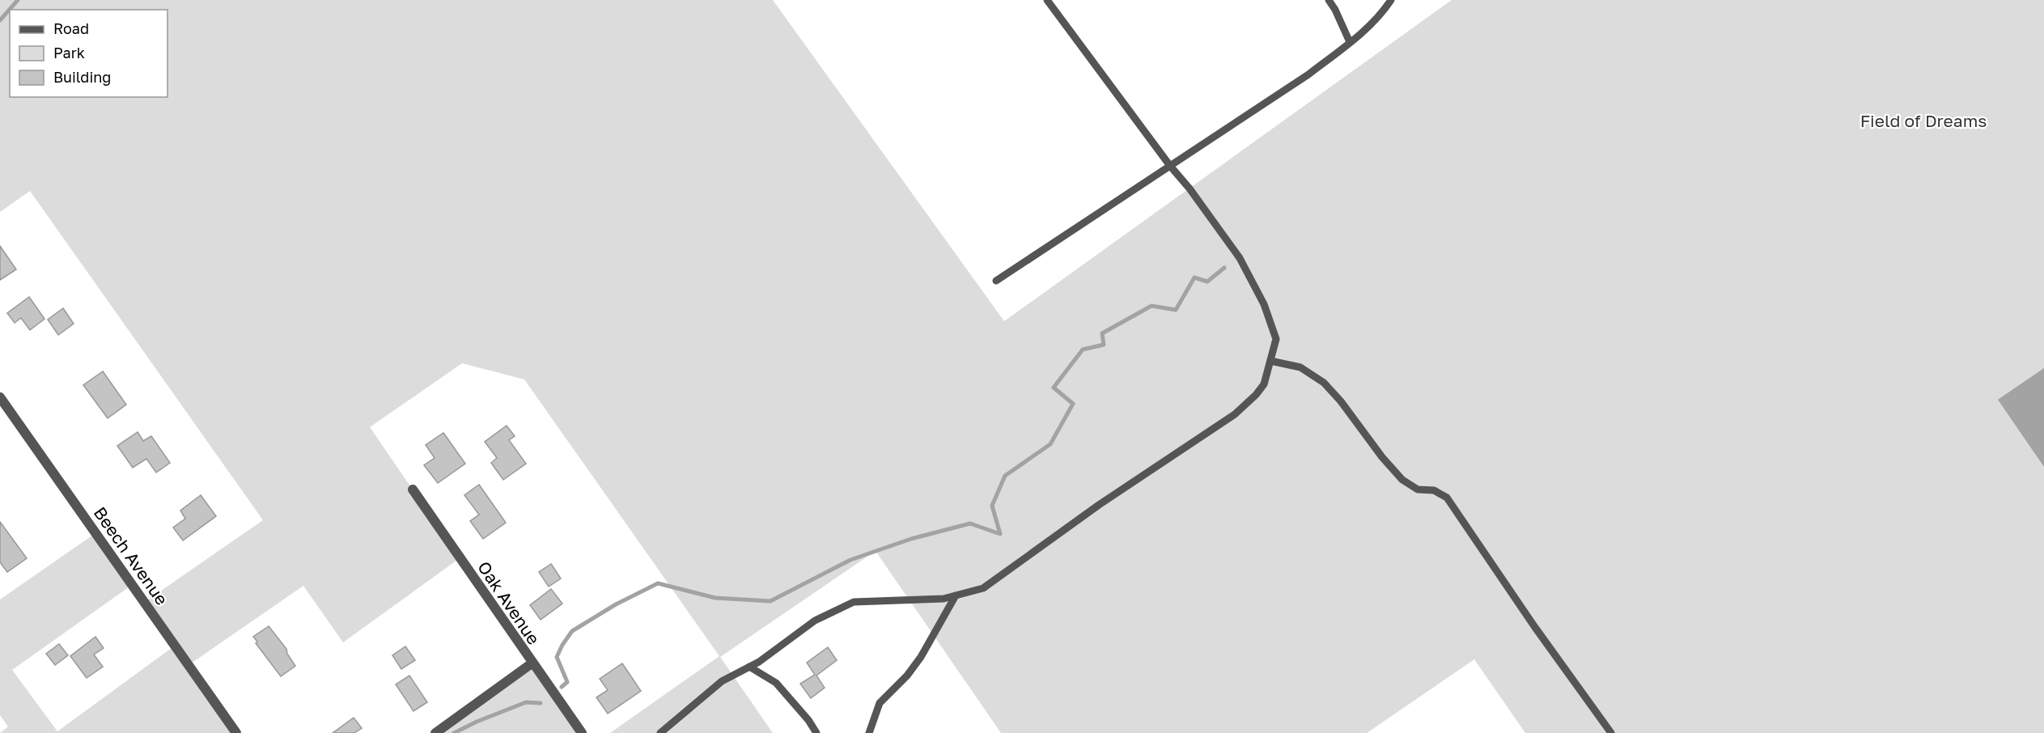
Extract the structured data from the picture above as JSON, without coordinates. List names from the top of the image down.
{
  "streets": {
    "street": ["Beech Avenue", "Oak Avenue"]
  },
  "parks": ["Field of Dreams"],
  "legend": ["Road", "Park", "Building"]
}
